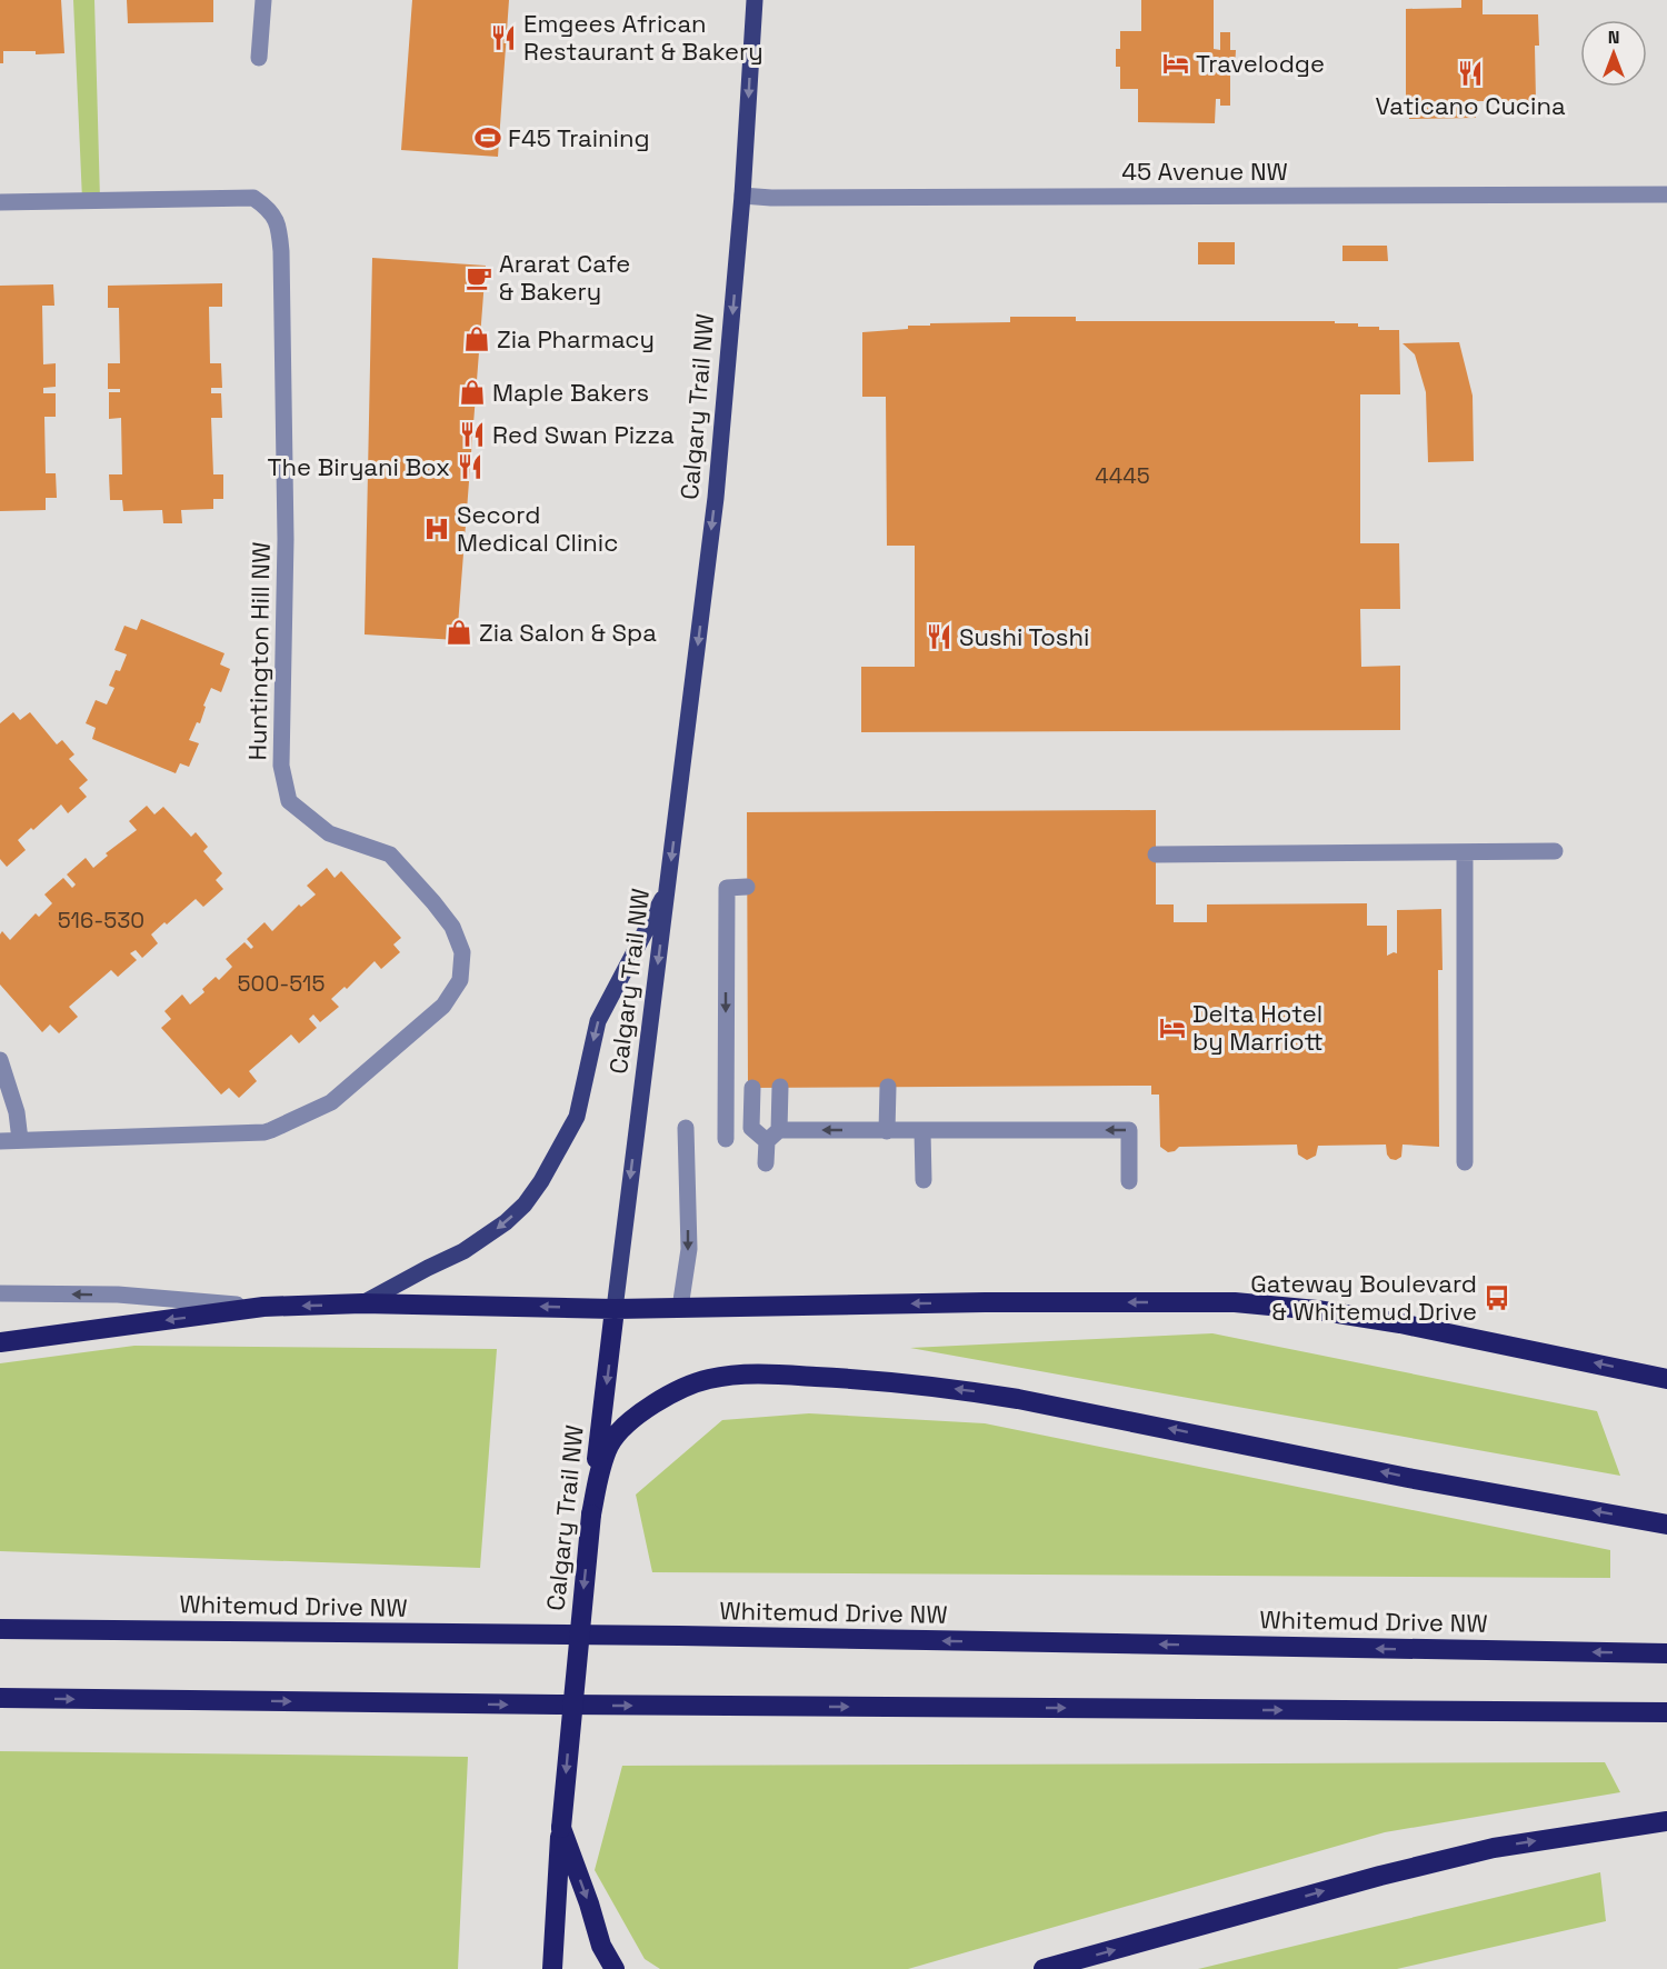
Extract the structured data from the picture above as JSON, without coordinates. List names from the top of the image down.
{
  "streets": {
    "highway": ["Calgary Trail NW", "Whitemud Drive NW"],
    "street": ["45 Avenue NW", "Huntington Hill NW"]
  },
  "crossings": [
    ["45 Avenue NW", "Calgary Trail NW"]
  ],
  "one_way": ["Calgary Trail NW"],
  "places": {
    "restaurant": [
      "Emgees African Restaurant & Bakery",
      "Vaticano Cucina",
      "Red Swan Pizza",
      "The Biryani Box",
      "Sushi Toshi"
    ],
    "hotel": ["Travelodge", "Delta Hotel by Marriott"],
    "sports": ["F45 Training"],
    "cafe": ["Ararat Cafe & Bakery"],
    "shop": ["Zia Pharmacy", "Maple Bakers", "Zia Salon & Spa"],
    "hospital": ["Secord Medical Clinic"],
    "bus stop": ["Gateway Boulevard & Whitemud Drive"]
  },
  "house_numbers": ["4445", "516-530", "500-515"],
  "north": "top"
}
